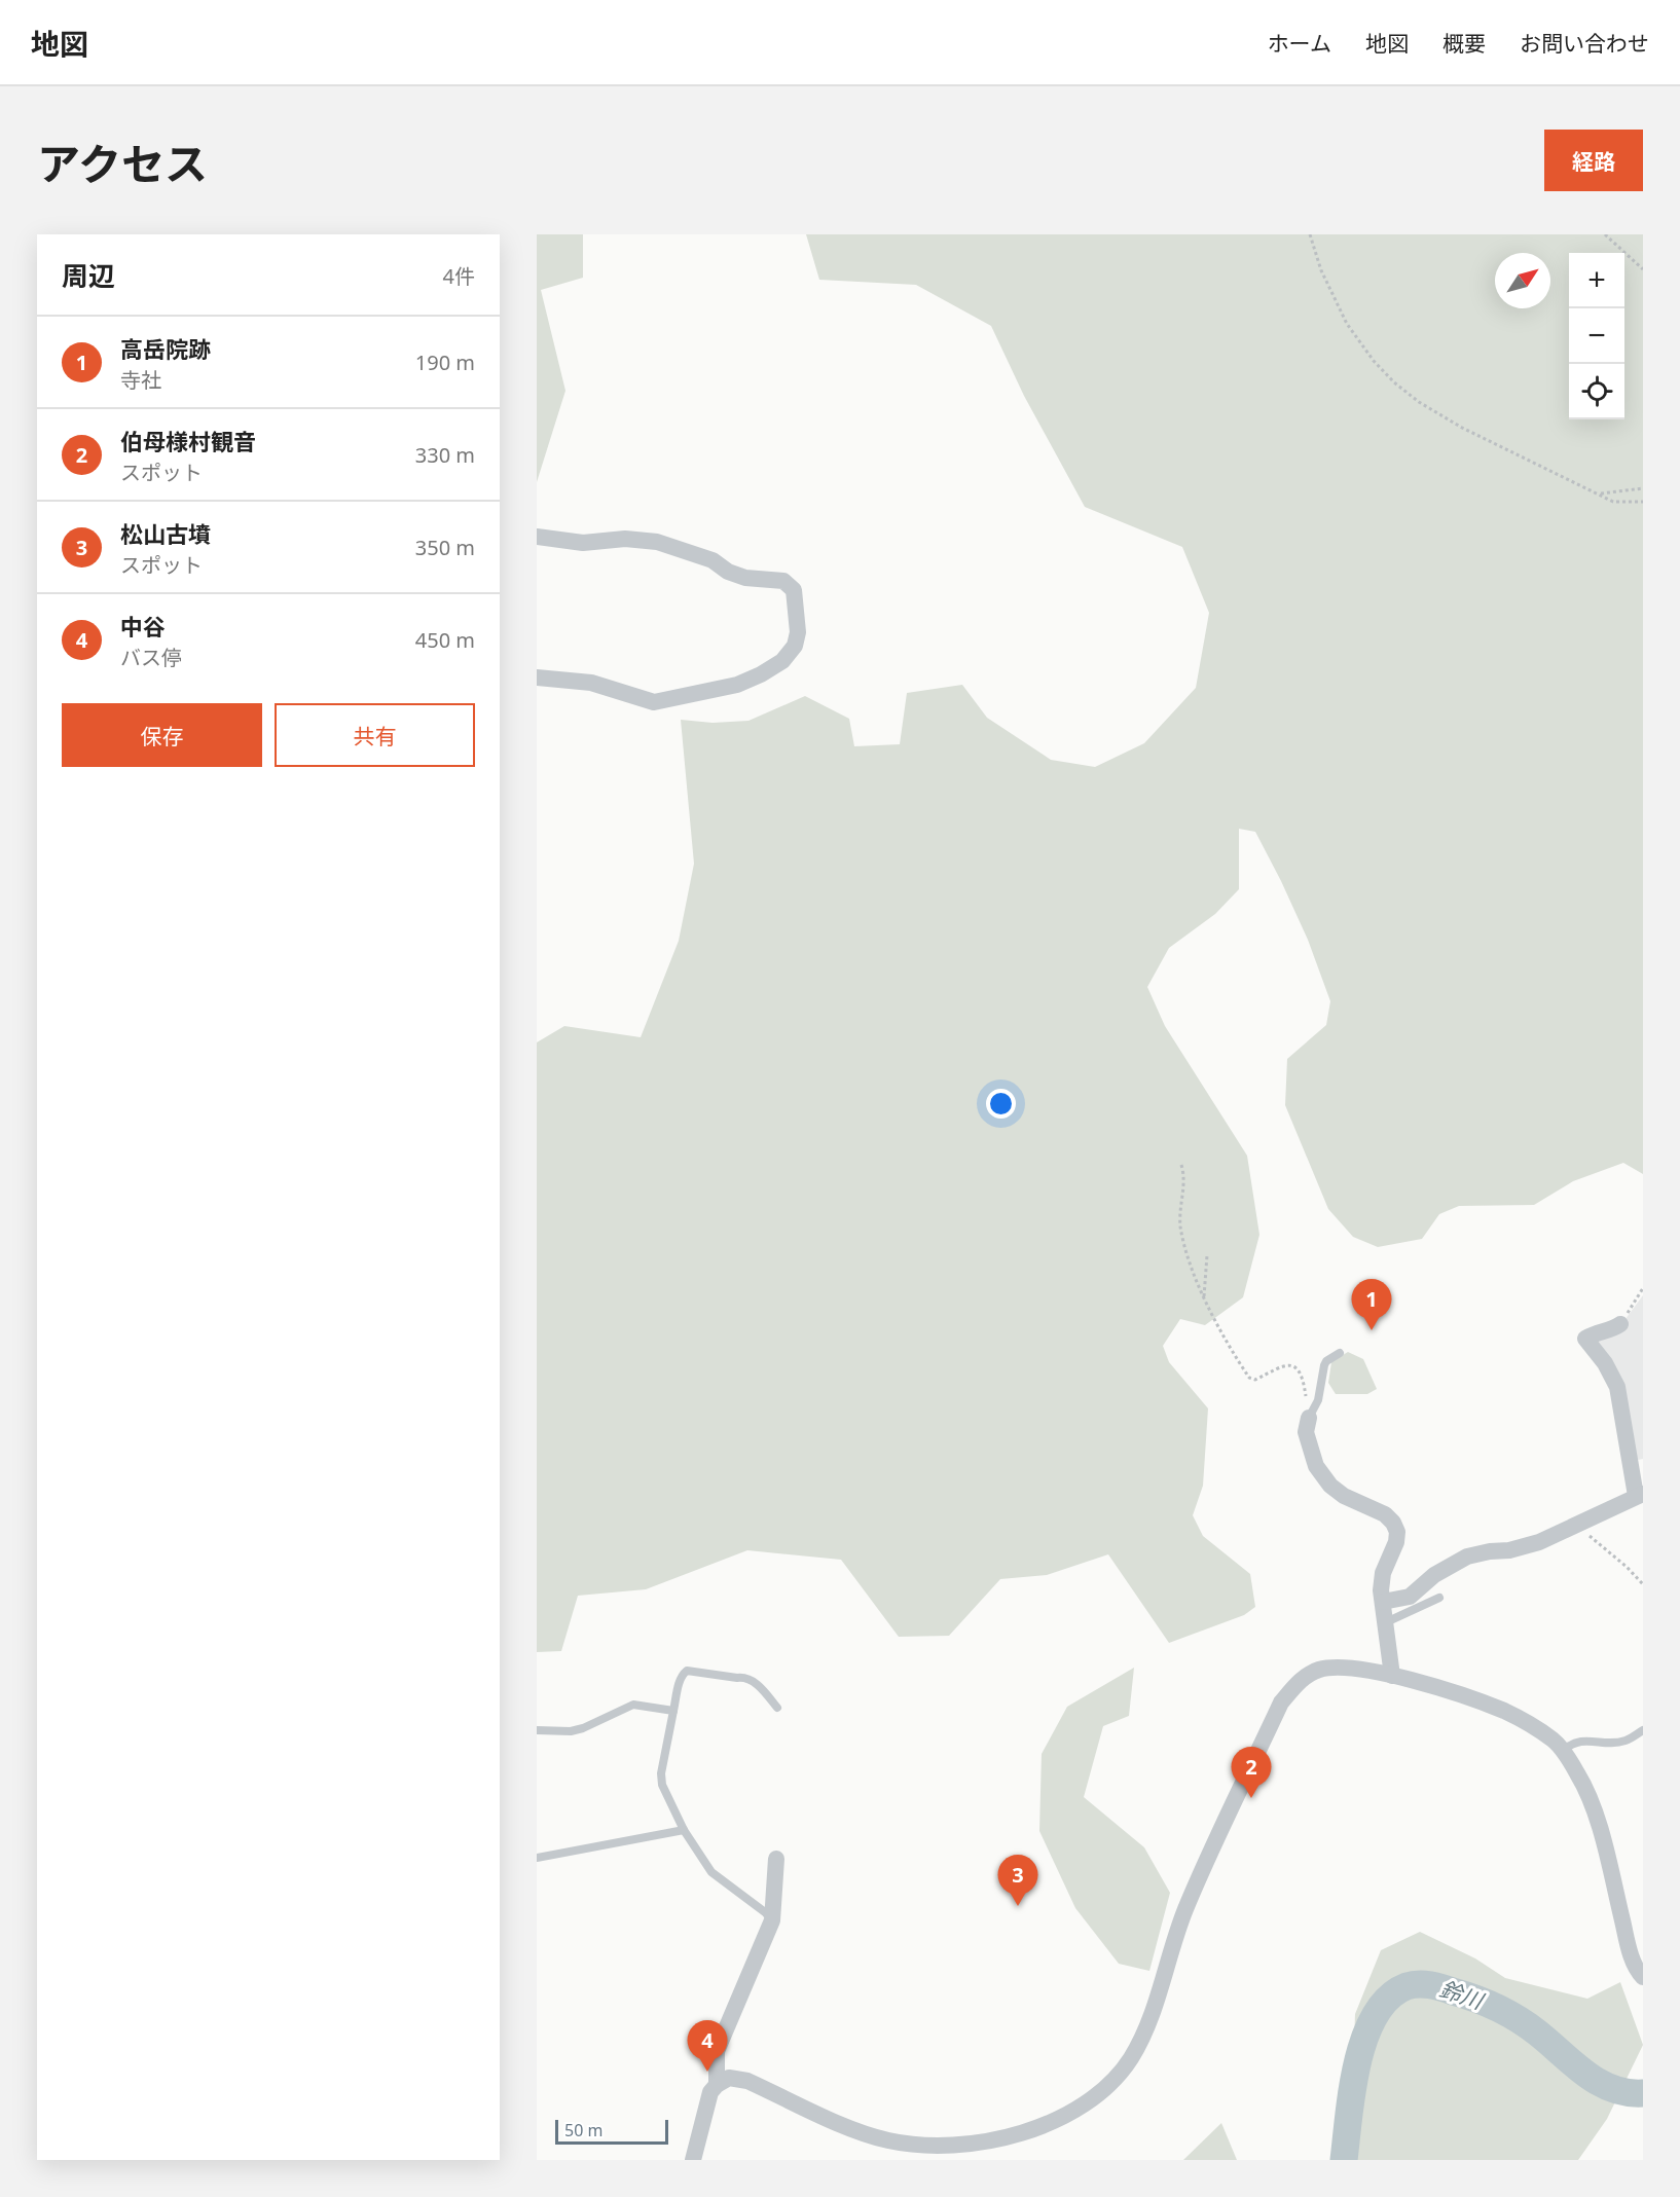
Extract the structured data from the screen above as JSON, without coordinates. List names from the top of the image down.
{
  "water": ["鈴川"],
  "scale_bar": "50 m",
  "north": "top right",
  "page": {
    "header": "地図",
    "nav": [
      "ホーム",
      "地図",
      "概要",
      "お問い合わせ"
    ],
    "title": "アクセス",
    "buttons": [
      "経路",
      ["保存", "共有"]
    ],
    "heading": ["周辺", "4件"],
    "map_buttons": ["+", "−"],
    "list": [
      {
        "mark": "1",
        "name": "高岳院跡",
        "note": "寺社",
        "value": "190 m"
      },
      {
        "mark": "2",
        "name": "伯母様村観音",
        "note": "スポット",
        "value": "330 m"
      },
      {
        "mark": "3",
        "name": "松山古墳",
        "note": "スポット",
        "value": "350 m"
      },
      {
        "mark": "4",
        "name": "中谷",
        "note": "バス停",
        "value": "450 m"
      }
    ],
    "pins": [
      "1",
      "2",
      "3",
      "4"
    ],
    "scale": "50 m"
  }
}
